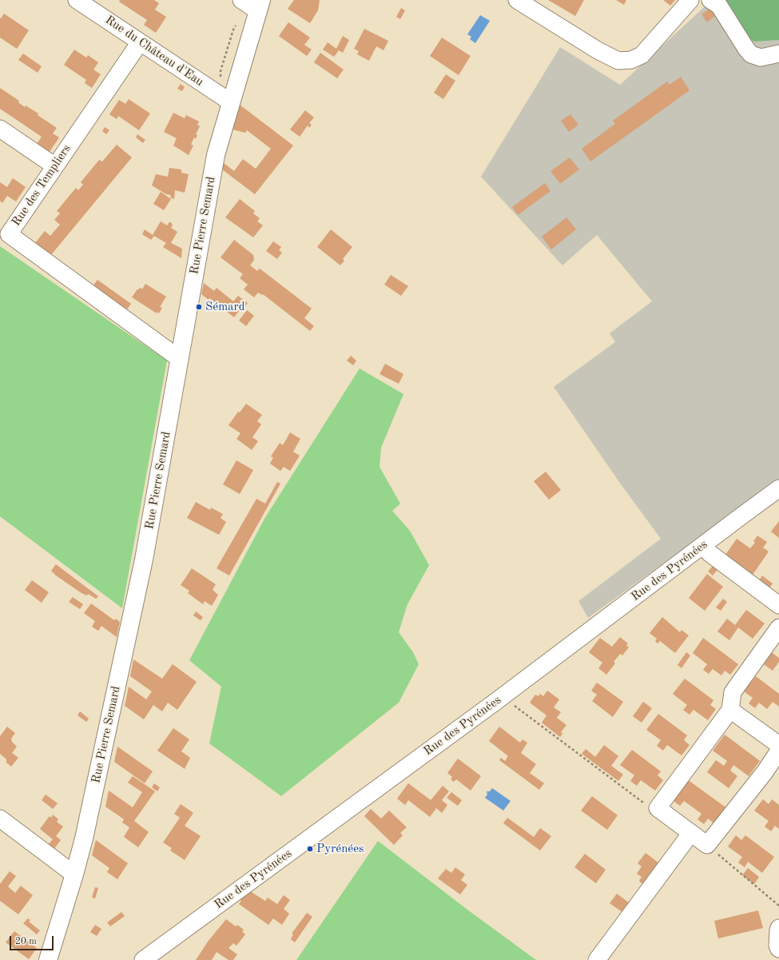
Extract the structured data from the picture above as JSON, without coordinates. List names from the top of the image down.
{
  "streets": {
    "main road": ["Rue Pierre Semard"],
    "street": ["Rue du Château d'Eau", "Rue des Templiers", "Rue des Pyrénées"]
  },
  "crossings": [
    ["Rue du Château d'Eau", "Rue des Templiers"],
    ["Rue du Château d'Eau", "Rue Pierre Semard"],
    ["Rue des Templiers", "Rue Pierre Semard"]
  ],
  "places": ["Sémard", "Pyrénées"],
  "scale_bar": "20 m"
}
